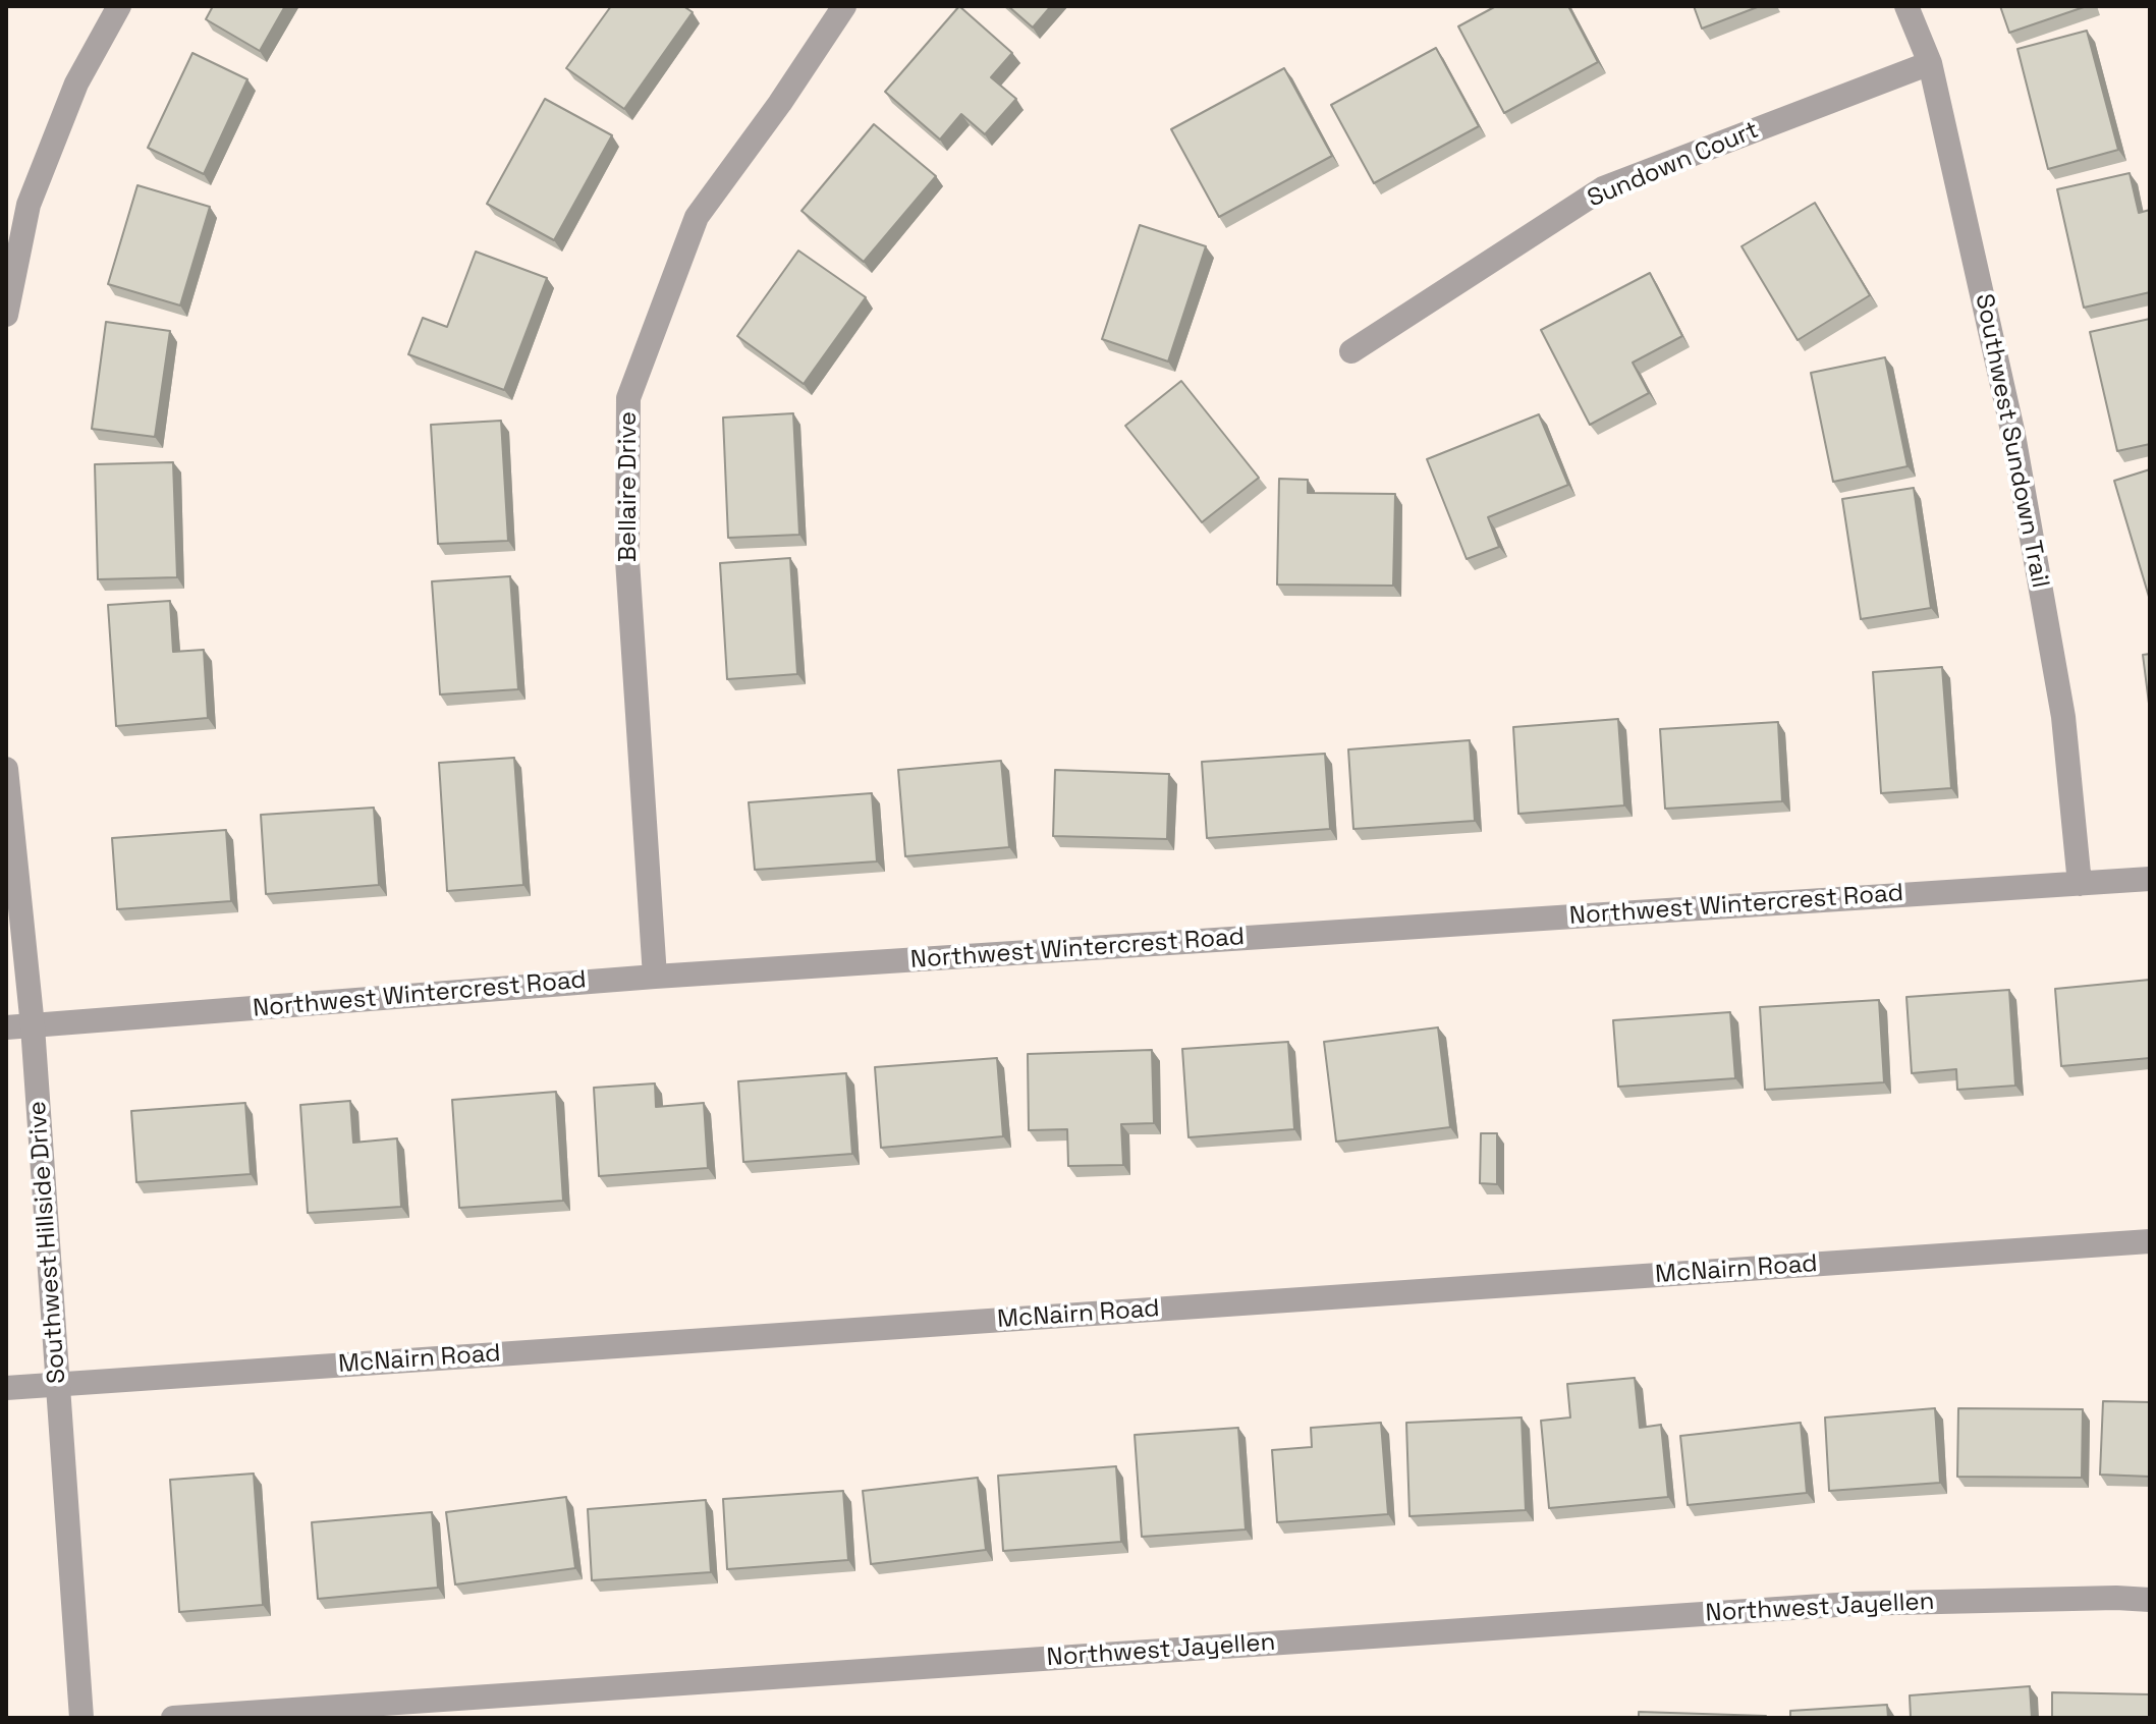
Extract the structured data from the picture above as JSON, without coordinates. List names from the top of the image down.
{
  "streets": {
    "street": [
      "Sundown Court",
      "Southwest Sundown Trail",
      "Bellaire Drive",
      "Northwest Wintercrest Road",
      "Southwest Hillside Drive",
      "McNairn Road",
      "Northwest Jayellen"
    ]
  },
  "crossings": [
    ["Sundown Court", "Southwest Sundown Trail"],
    ["Southwest Sundown Trail", "Northwest Wintercrest Road"],
    ["Bellaire Drive", "Northwest Wintercrest Road"],
    ["Northwest Wintercrest Road", "Southwest Hillside Drive"],
    ["Southwest Hillside Drive", "McNairn Road"]
  ]
}
